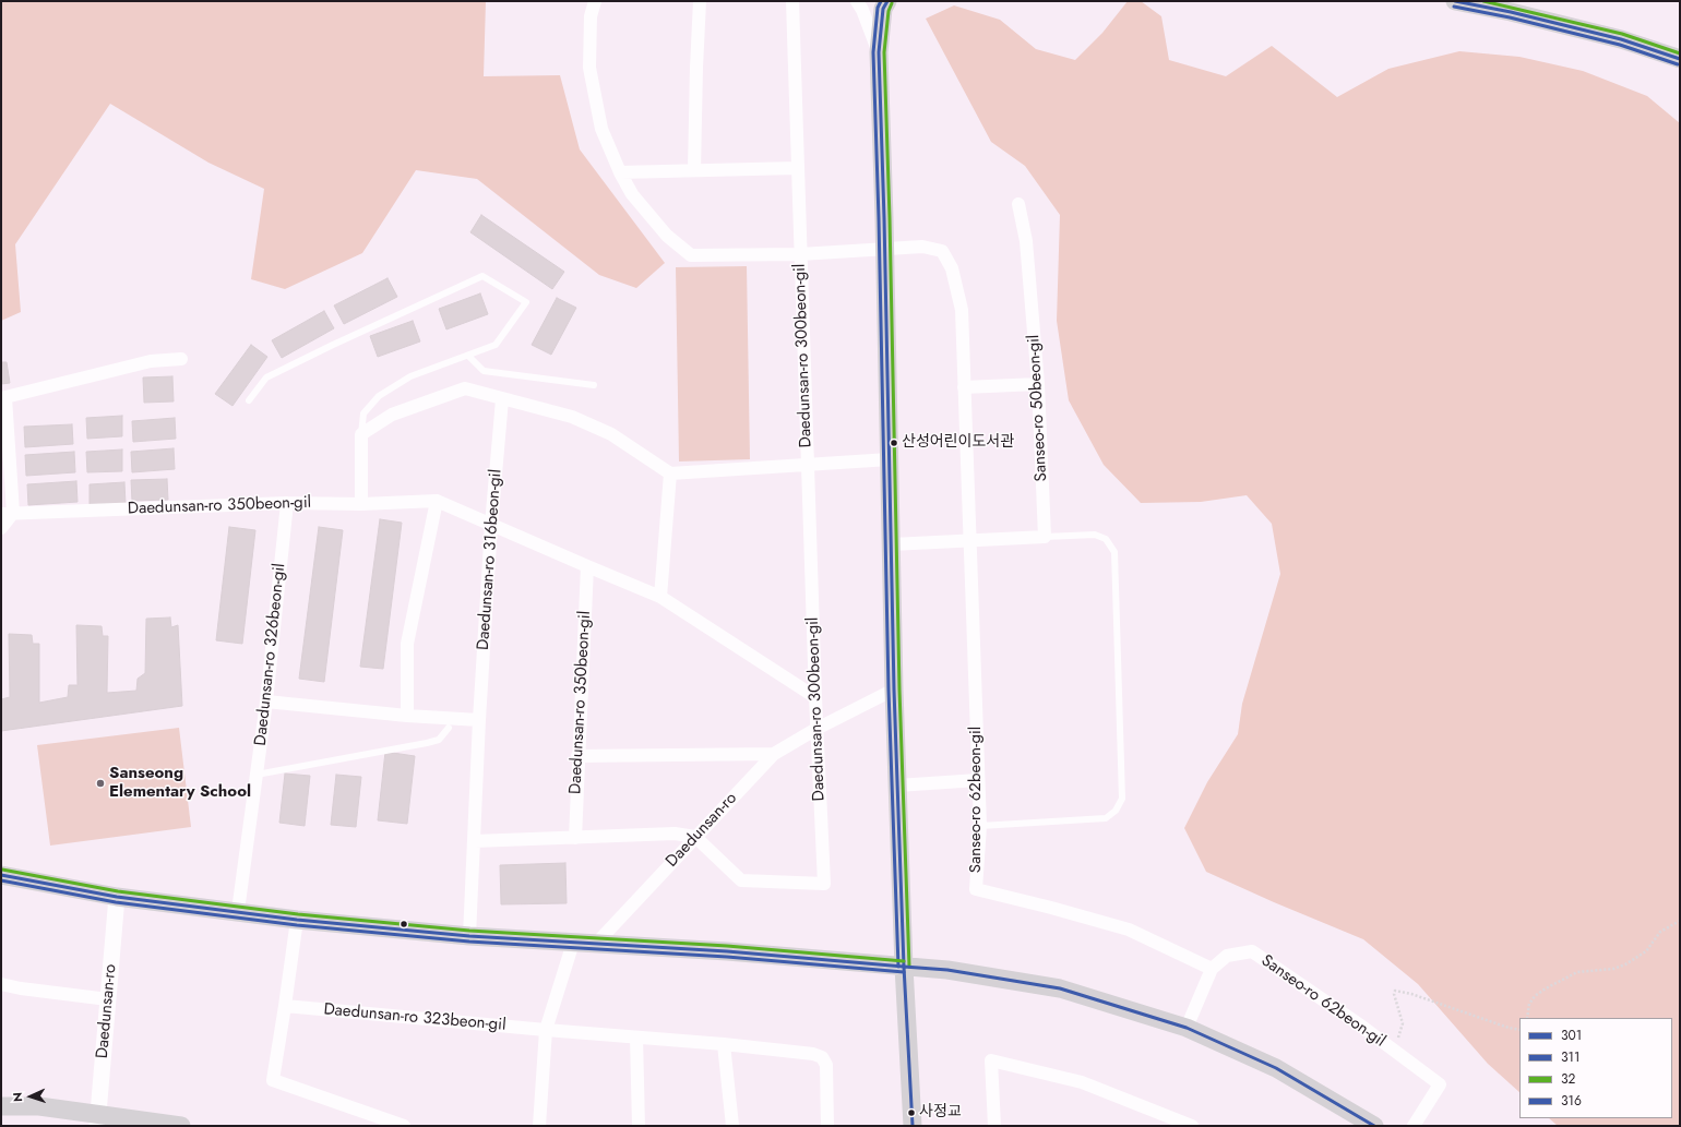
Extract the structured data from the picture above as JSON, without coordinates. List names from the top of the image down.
{
  "streets": {
    "street": [
      "Daedunsan-ro 300beon-gil",
      "Sanseo-ro 50beon-gil",
      "Daedunsan-ro 350beon-gil",
      "Daedunsan-ro 316beon-gil",
      "Daedunsan-ro 326beon-gil",
      "Sanseo-ro 62beon-gil",
      "Daedunsan-ro",
      "Daedunsan-ro 323beon-gil"
    ]
  },
  "crossings": [
    ["Daedunsan-ro 300beon-gil", "Daedunsan-ro 350beon-gil"],
    ["Daedunsan-ro 300beon-gil", "Sanseo-ro 62beon-gil"],
    ["Daedunsan-ro 300beon-gil", "Daedunsan-ro"],
    ["Daedunsan-ro 350beon-gil", "Daedunsan-ro 316beon-gil"],
    ["Daedunsan-ro 350beon-gil", "Daedunsan-ro 326beon-gil"]
  ],
  "places": ["산성어린이도서관", "Sanseong Elementary School", "사정교"],
  "lines": [
    "transit line 301",
    "transit line 311",
    "transit line 32",
    "transit line 316"
  ],
  "legend": [
    "301",
    "311",
    "32",
    "316"
  ],
  "north": "left"
}
